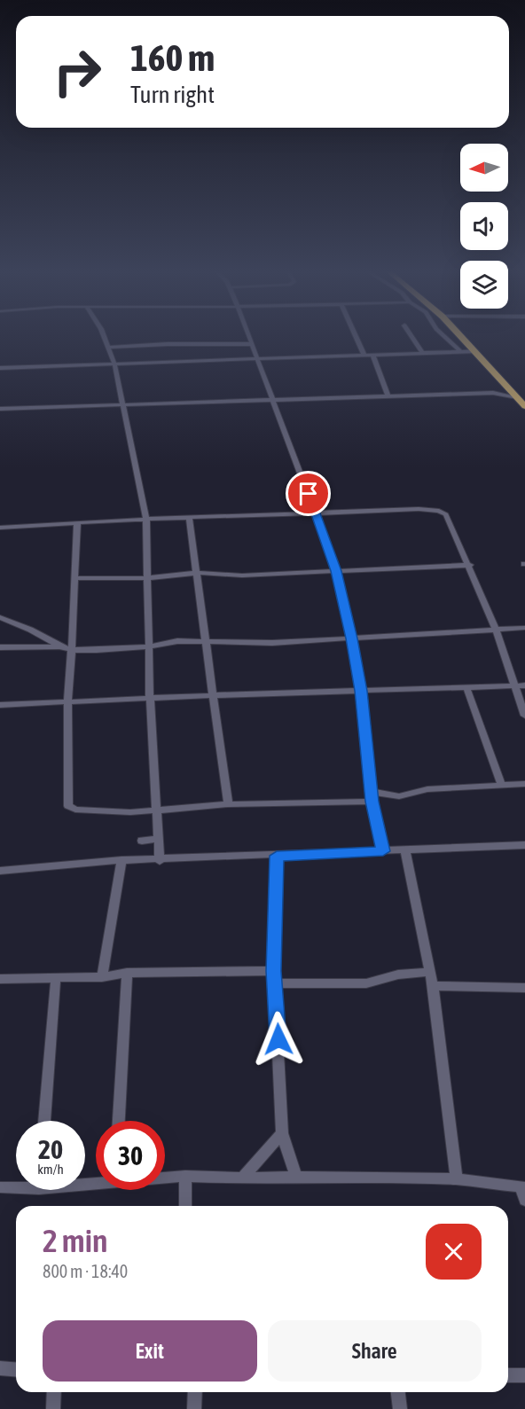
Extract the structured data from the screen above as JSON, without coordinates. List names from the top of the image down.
{
  "north": "left",
  "page": {
    "turn": ["160 m", "Turn right"],
    "speed": "20 km/h",
    "limit": "30",
    "heading": ["2 min", "800 m · 18:40"],
    "buttons": ["Exit", "Share"]
  }
}
